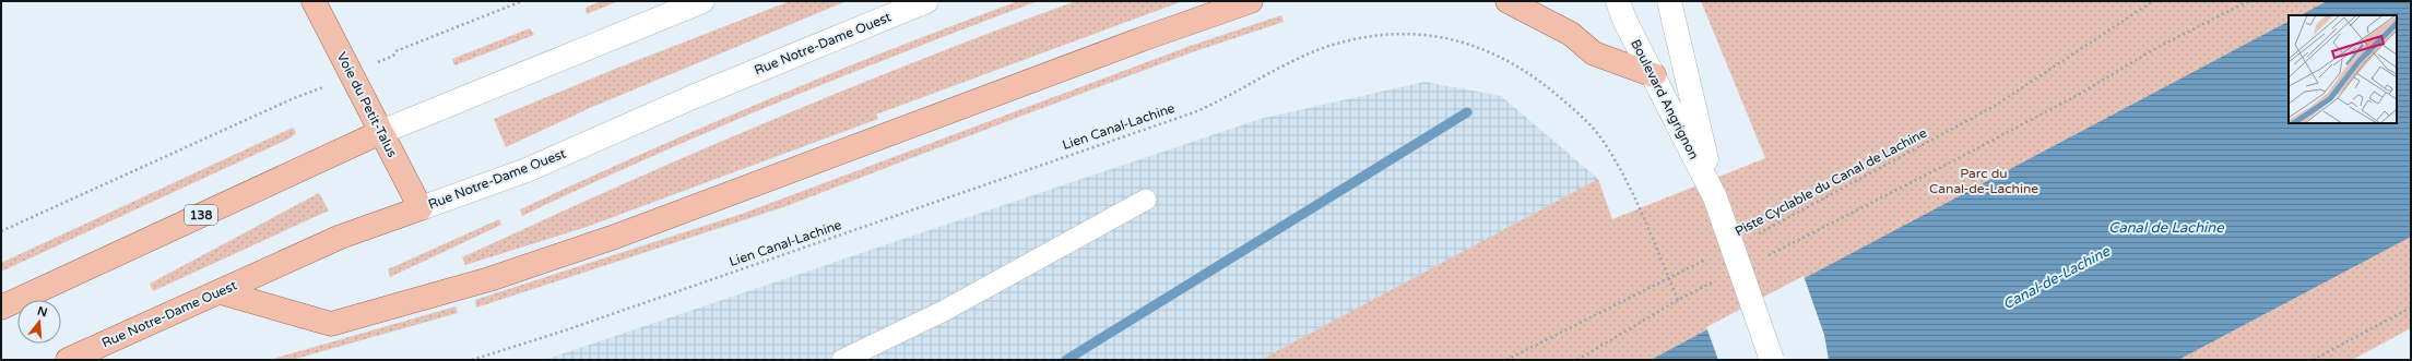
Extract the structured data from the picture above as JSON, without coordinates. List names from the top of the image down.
{
  "streets": {
    "main road": [
      "Rue Notre-Dame Ouest",
      "Boulevard Angrignon",
      "Voie du Petit-Talus",
      "138"
    ],
    "path": ["Lien Canal-Lachine", "Piste Cyclable du Canal de Lachine"]
  },
  "crossings": [
    ["Rue Notre-Dame Ouest", "Voie du Petit-Talus"],
    ["Voie du Petit-Talus", "138"]
  ],
  "water": ["Canal de Lachine", "Canal-de-Lachine"],
  "parks": ["Parc du Canal-de-Lachine"],
  "north": "top"
}
